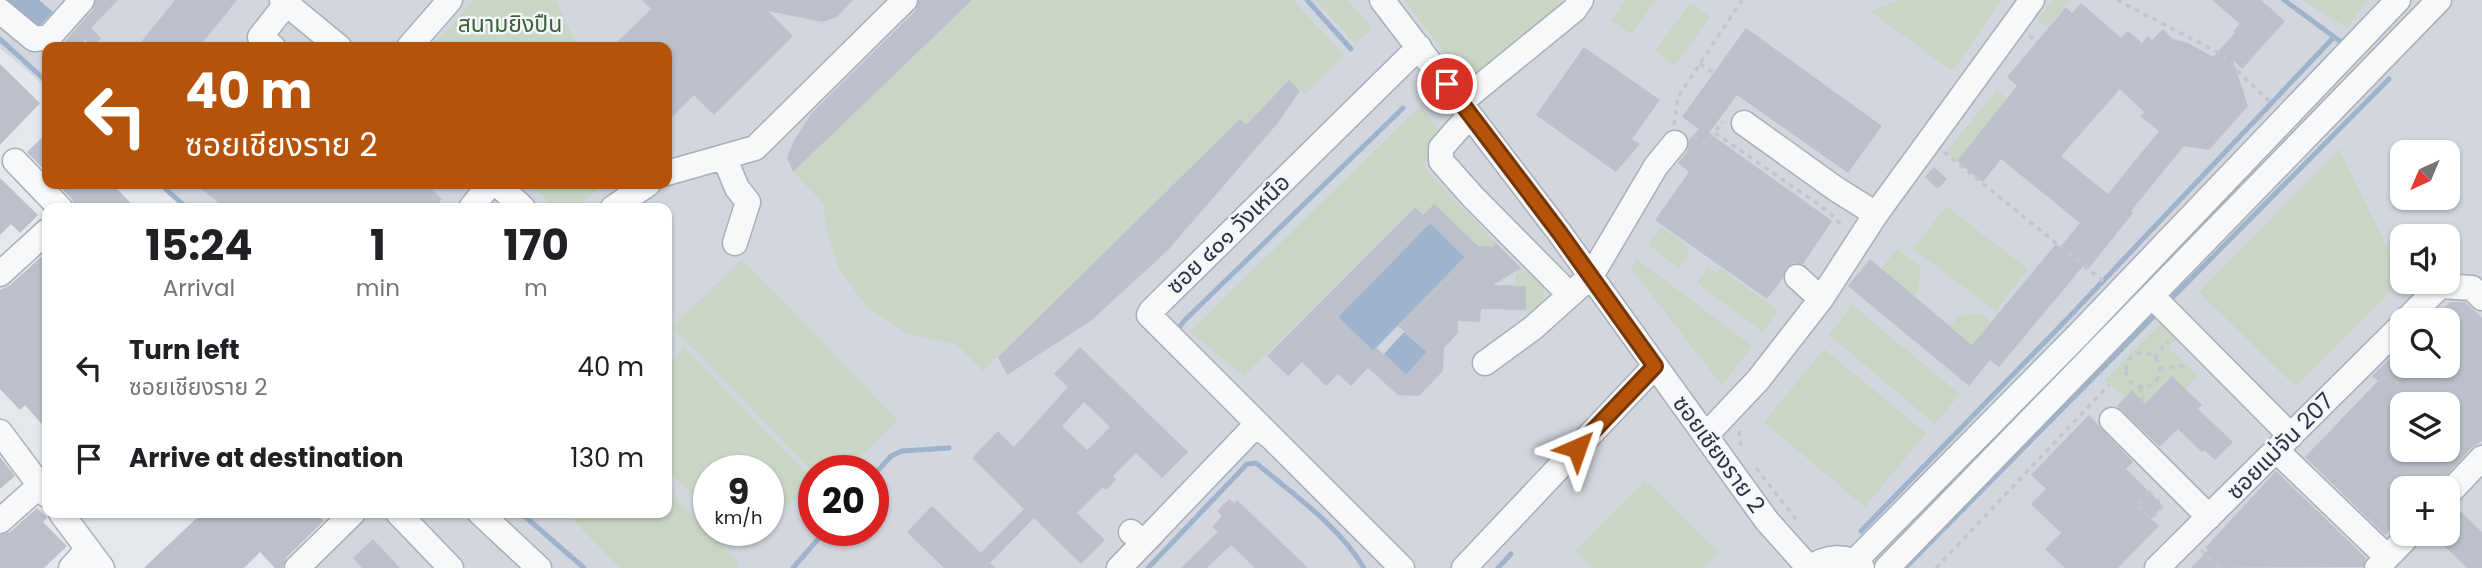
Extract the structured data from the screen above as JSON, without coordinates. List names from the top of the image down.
{
  "streets": {
    "street": ["ซอย ๔๐๑ วังเหนึอ", "ซอยแม่จัน 207", "ซอยเชียงราย 2"]
  },
  "crossings": [
    ["ซอย ๔๐๑ วังเหนึอ", "ซอยเชียงราย 2"]
  ],
  "parks": ["สนามยิงปืน"],
  "north": "bottom left",
  "page": {
    "turn": ["40 m", "ซอยเชียงราย 2"],
    "map_buttons": "+",
    "eta": [
      "15:24",
      "Arrival",
      "1",
      "min",
      "170",
      "m"
    ],
    "list": [
      {
        "name": "Turn left",
        "note": "ซอยเชียงราย 2",
        "value": "40 m"
      },
      {
        "name": "Arrive at destination",
        "value": "130 m"
      }
    ],
    "speed": "9 km/h",
    "limit": "20"
  }
}
